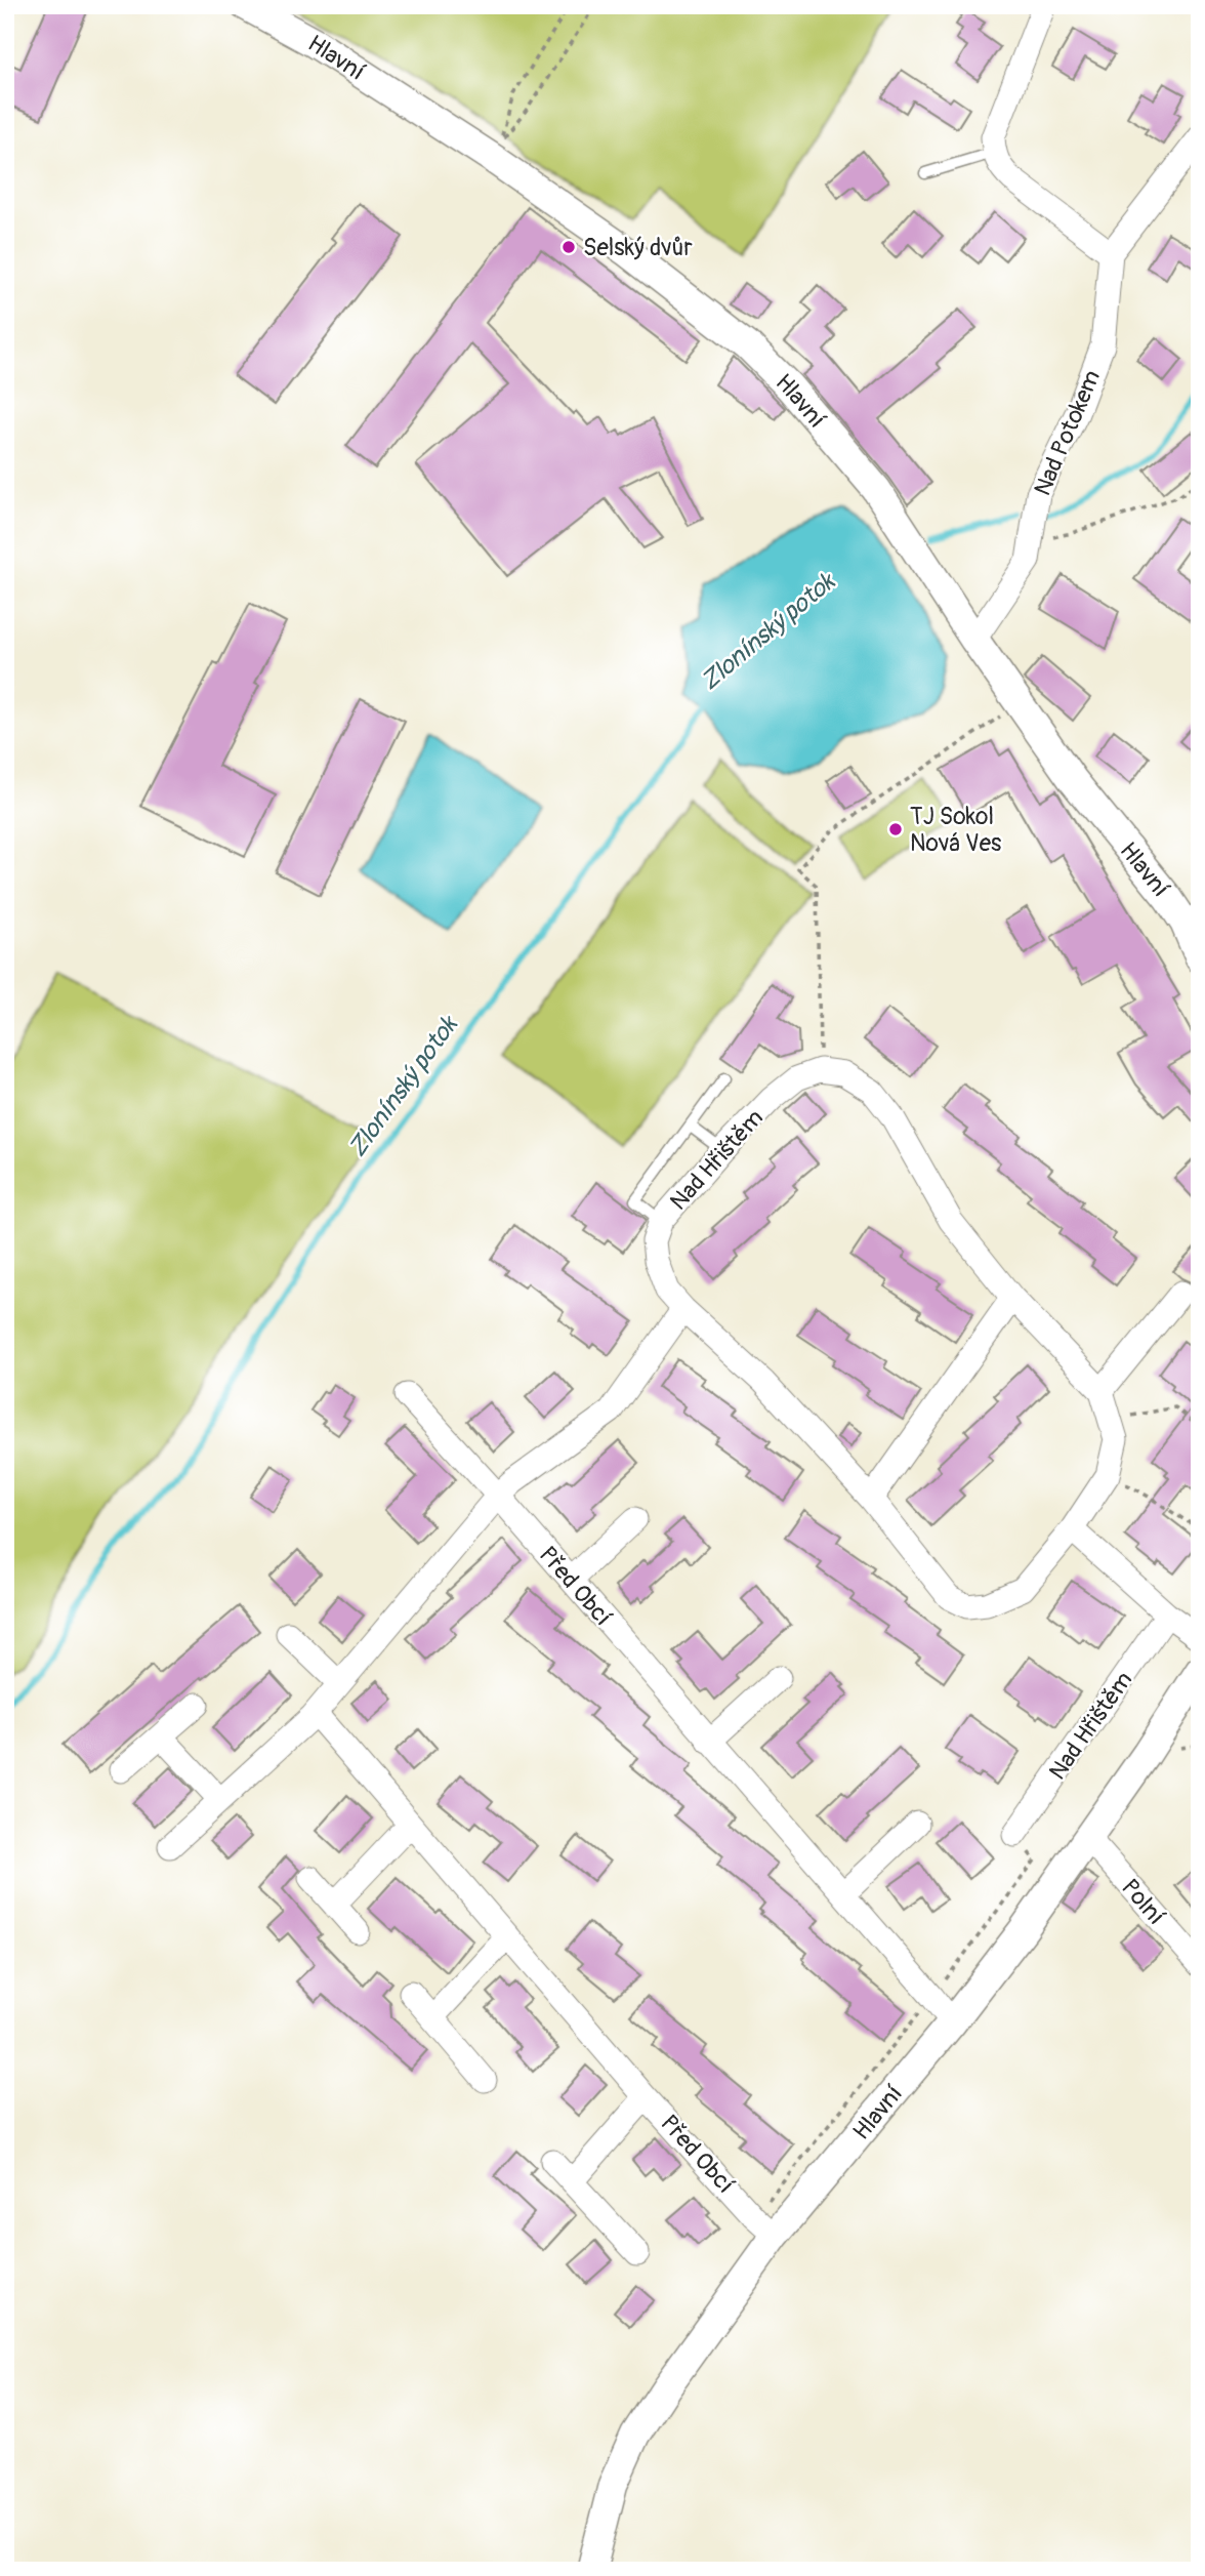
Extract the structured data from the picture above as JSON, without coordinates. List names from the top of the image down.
{
  "streets": {
    "street": [
      "Hlavní",
      "Nad Potokem",
      "Nad Hřištěm",
      "Před Obcí",
      "Polní"
    ]
  },
  "crossings": [
    ["Hlavní", "Nad Potokem"],
    ["Hlavní", "Před Obcí"],
    ["Hlavní", "Polní"]
  ],
  "water": ["Zlonínský potok"],
  "places": ["Selský dvůr", "TJ Sokol Nová Ves"]
}
